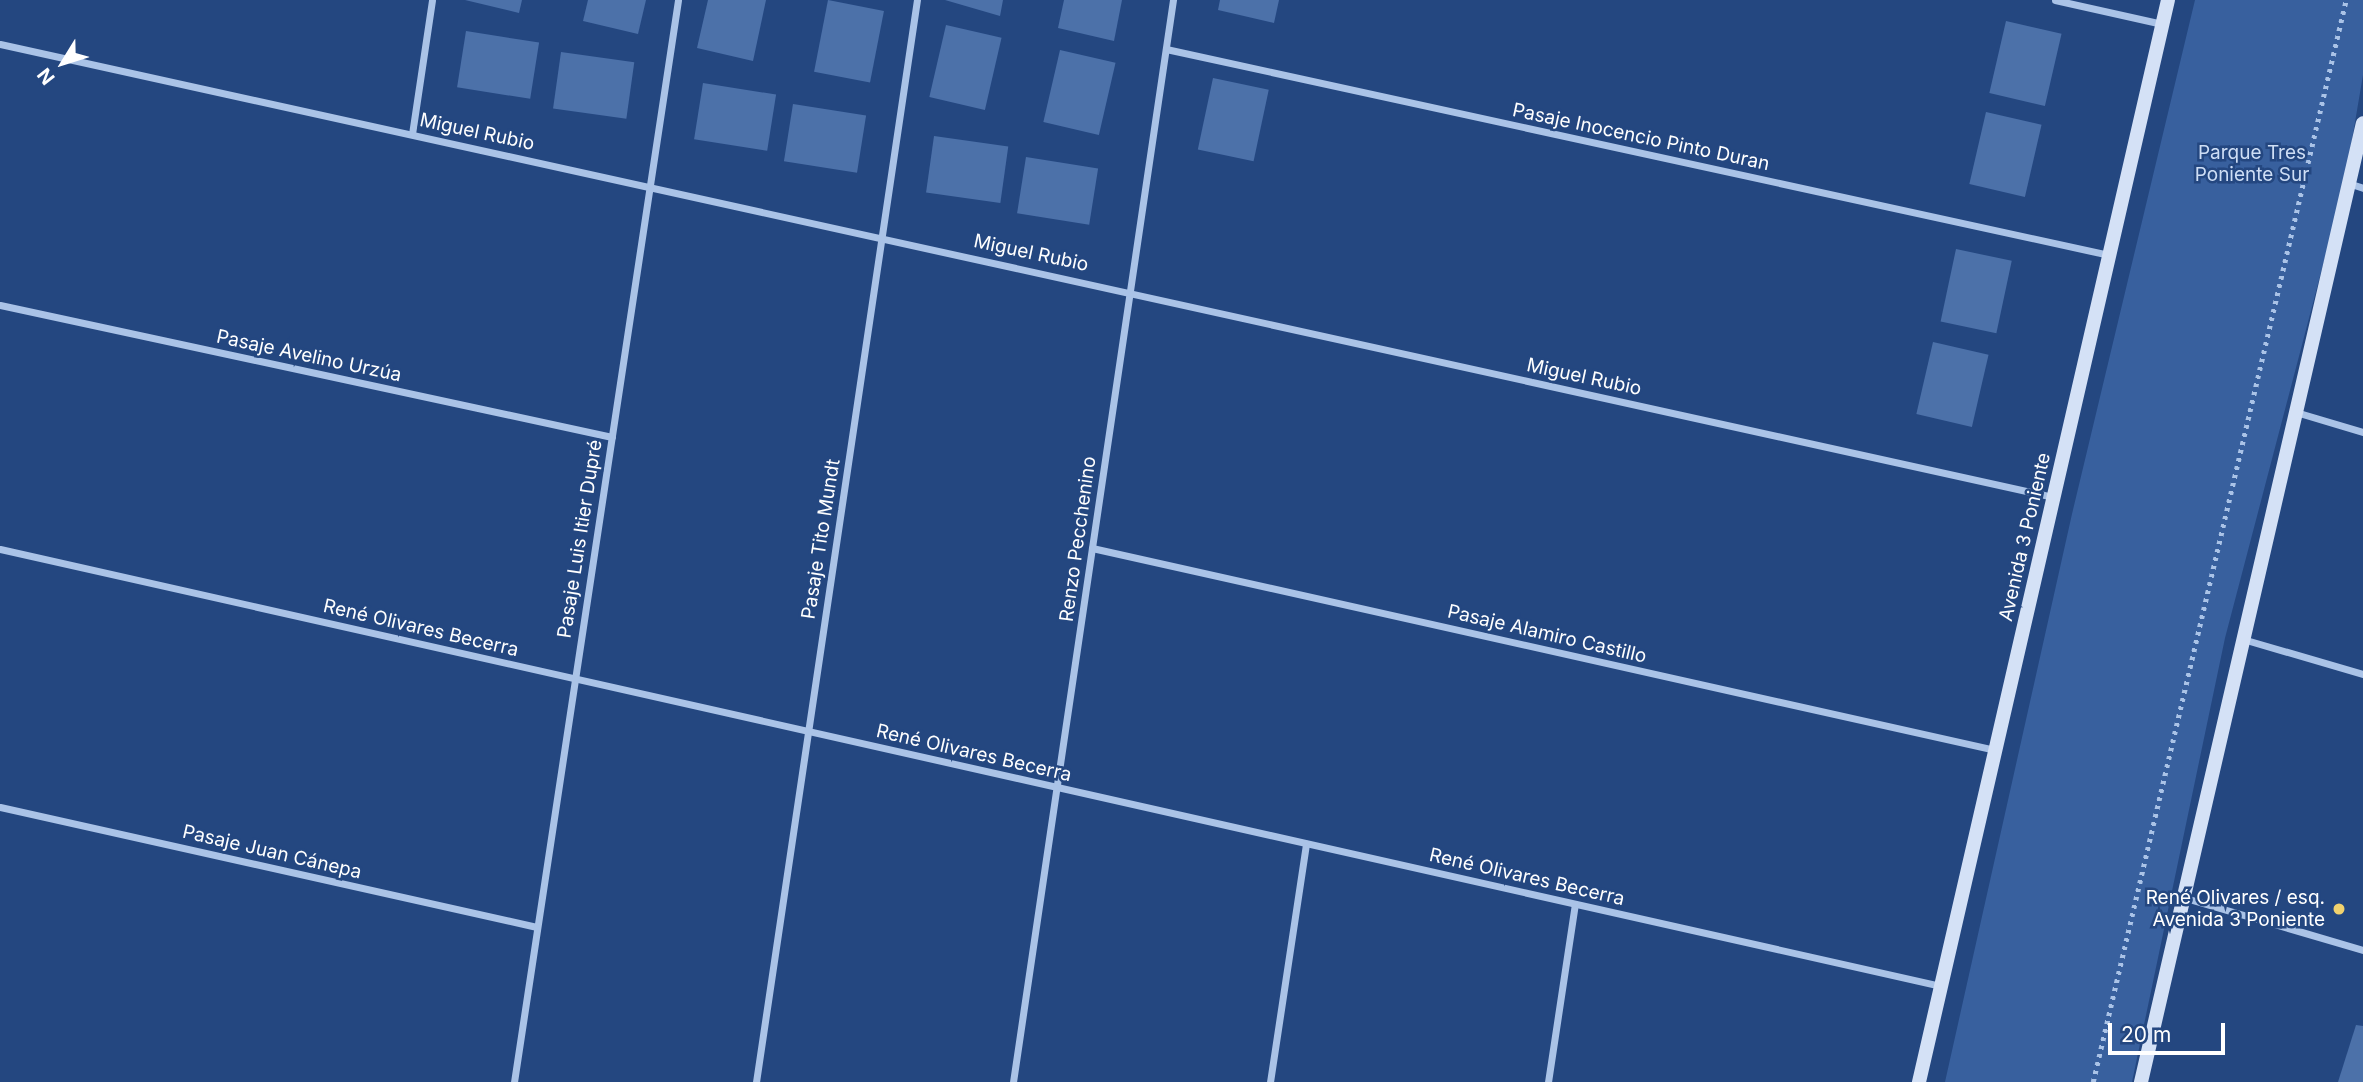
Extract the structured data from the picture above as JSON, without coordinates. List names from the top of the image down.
{
  "streets": {
    "main road": ["Avenida 3 Poniente"],
    "street": [
      "Miguel Rubio",
      "Pasaje Inocencio Pinto Duran",
      "Pasaje Avelino Urzúa",
      "Pasaje Luis Itier Dupré",
      "Pasaje Tito Mundt",
      "Renzo Pecchenino",
      "René Olivares Becerra",
      "Pasaje Alamiro Castillo",
      "Pasaje Juan Cánepa"
    ]
  },
  "crossings": [
    ["Miguel Rubio", "Avenida 3 Poniente"],
    ["Miguel Rubio", "Pasaje Luis Itier Dupré"],
    ["Miguel Rubio", "Pasaje Tito Mundt"],
    ["Miguel Rubio", "Renzo Pecchenino"],
    ["Pasaje Inocencio Pinto Duran", "Avenida 3 Poniente"],
    ["Pasaje Inocencio Pinto Duran", "Renzo Pecchenino"],
    ["Pasaje Avelino Urzúa", "Pasaje Luis Itier Dupré"],
    ["Avenida 3 Poniente", "René Olivares Becerra"],
    ["Avenida 3 Poniente", "Pasaje Alamiro Castillo"],
    ["Pasaje Luis Itier Dupré", "René Olivares Becerra"],
    ["Pasaje Luis Itier Dupré", "Pasaje Juan Cánepa"],
    ["Pasaje Tito Mundt", "René Olivares Becerra"],
    ["Renzo Pecchenino", "René Olivares Becerra"],
    ["Renzo Pecchenino", "Pasaje Alamiro Castillo"]
  ],
  "parks": ["Parque Tres Poniente Sur"],
  "places": ["René Olivares / esq. Avenida 3 Poniente"],
  "scale_bar": "20 m",
  "north": "bottom left"
}
